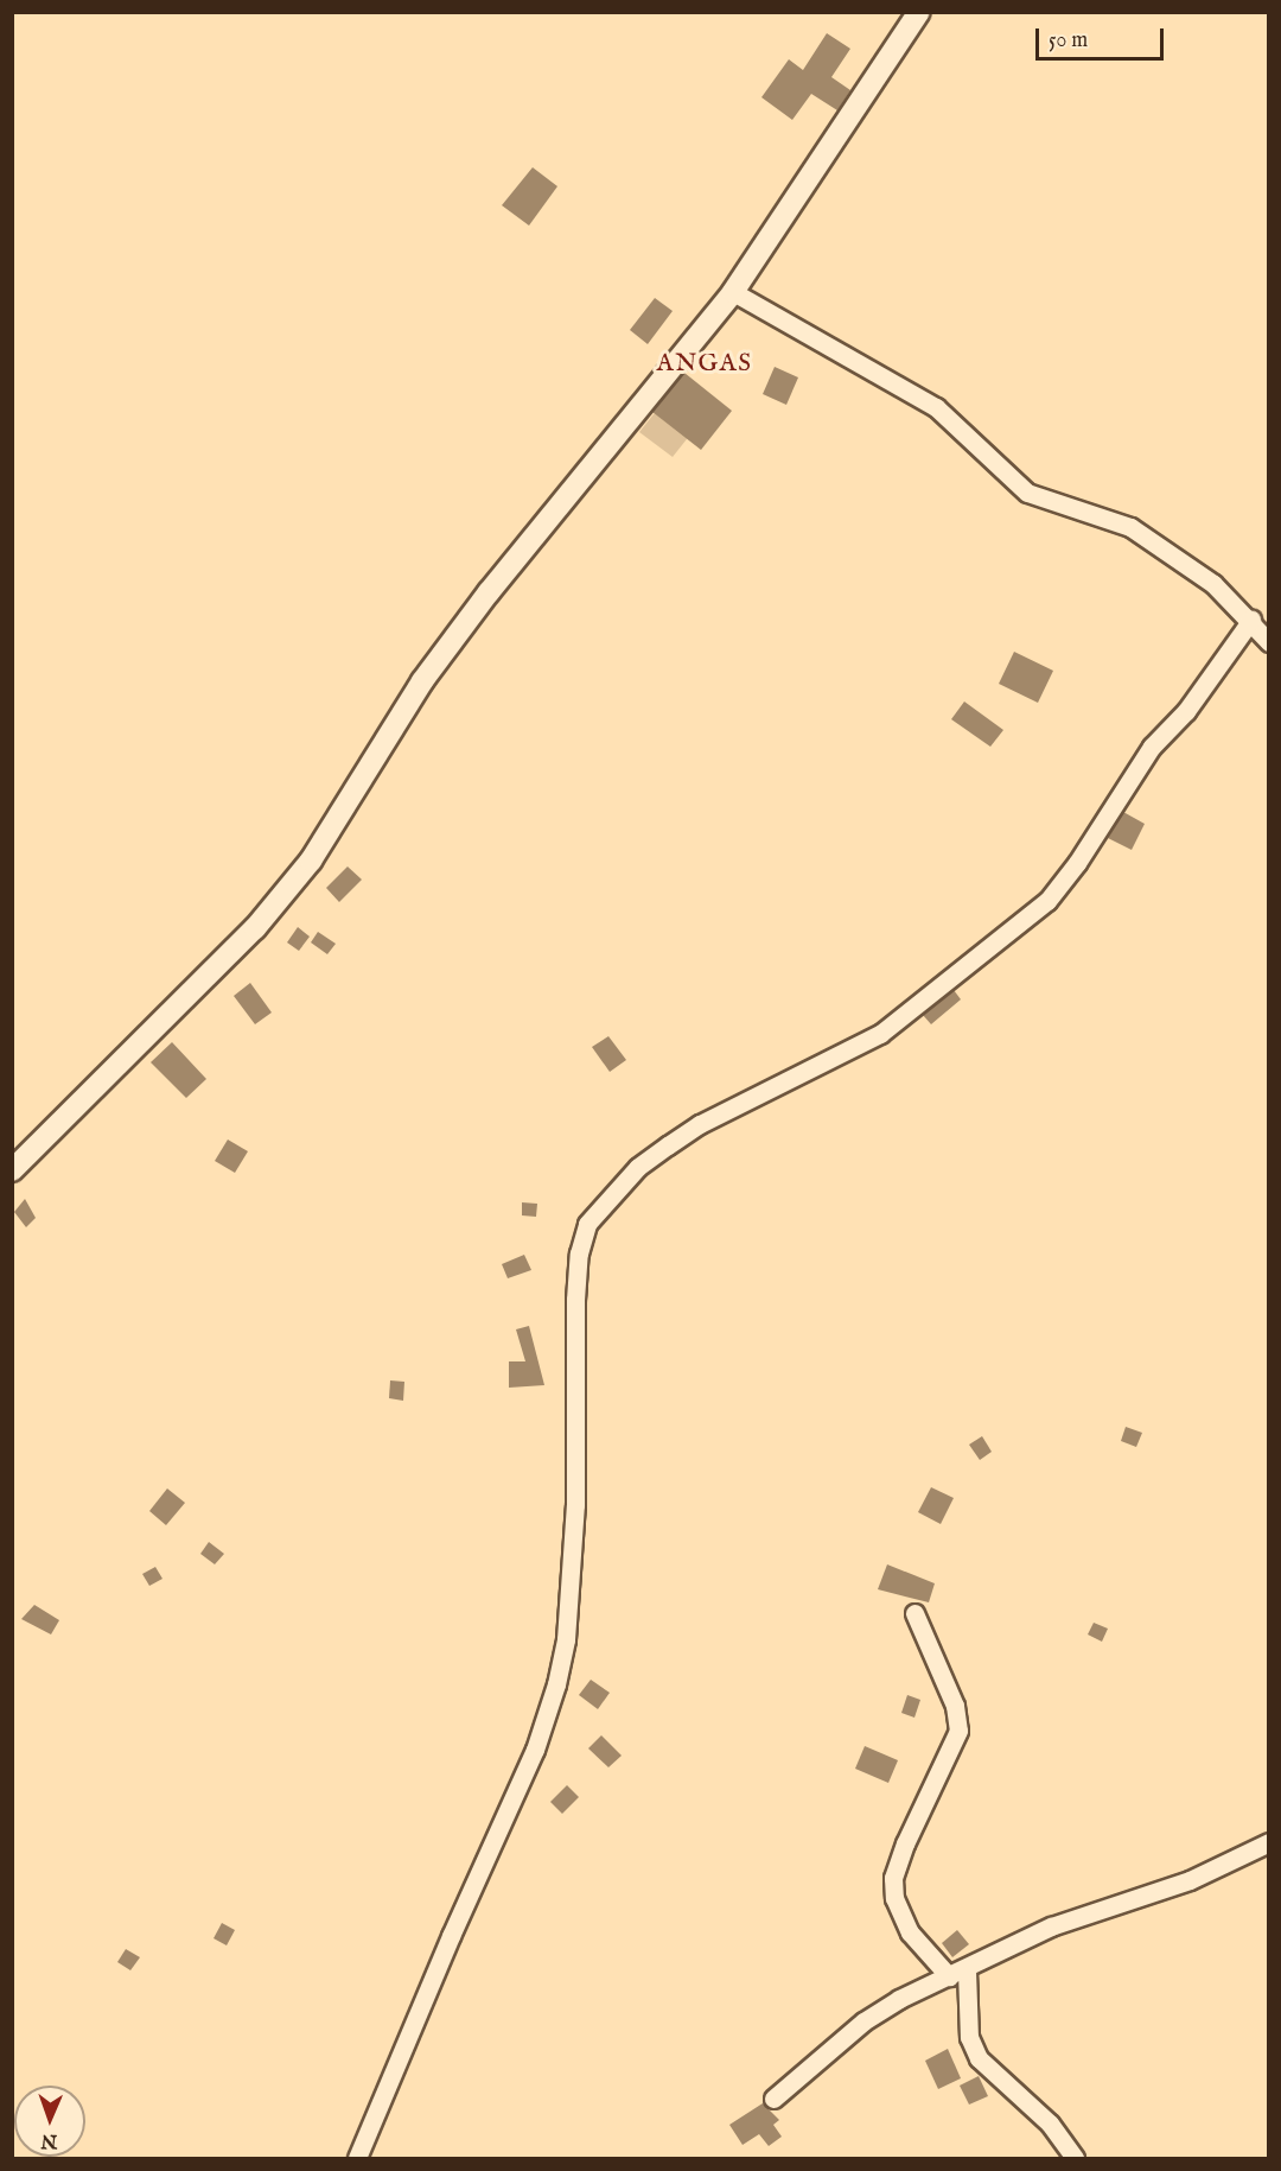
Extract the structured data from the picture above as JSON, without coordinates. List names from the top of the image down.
{
  "districts": ["ANGAS"],
  "scale_bar": "50 m",
  "north": "bottom"
}
